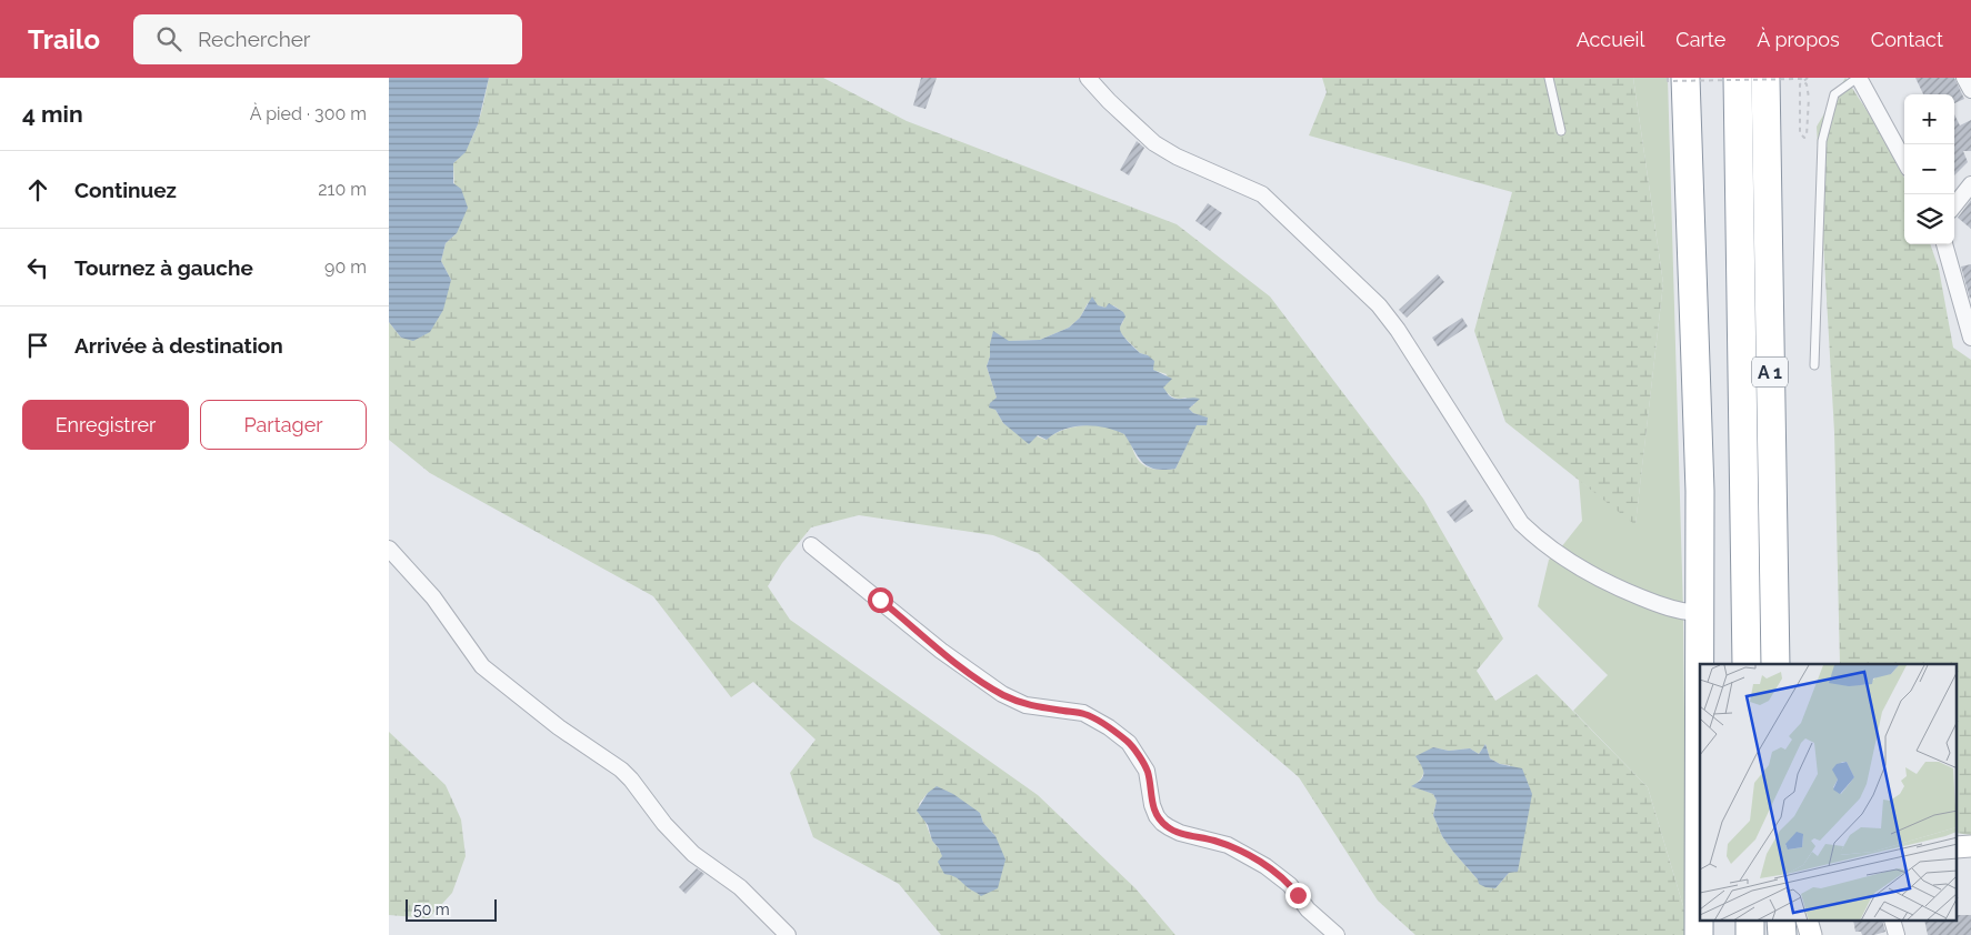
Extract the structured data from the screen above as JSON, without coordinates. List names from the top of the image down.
{
  "streets": {
    "highway": ["A 1"]
  },
  "scale_bar": "50 m",
  "page": {
    "header": "Trailo",
    "search": "Rechercher",
    "nav": [
      "Accueil",
      "Carte",
      "À propos",
      "Contact"
    ],
    "heading": ["4 min", "À pied · 300 m"],
    "map_buttons": ["+", "−"],
    "list": [
      ["Continuez", "210 m"],
      ["Tournez à gauche", "90 m"],
      "Arrivée à destination"
    ],
    "buttons": ["Enregistrer", "Partager"],
    "scale": "50 m"
  }
}
